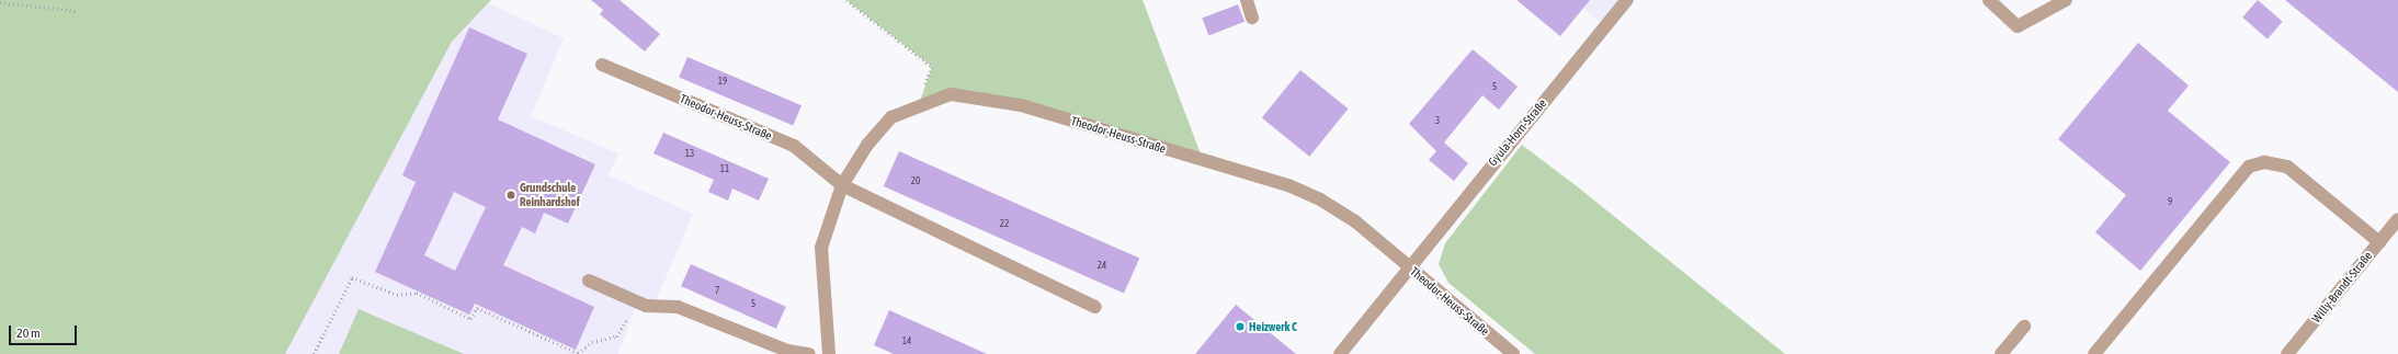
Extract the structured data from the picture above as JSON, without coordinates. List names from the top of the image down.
{
  "streets": {
    "street": ["Theodor-Heuss-Straße", "Gyula-Horn-Straße", "Willy-Brandt-Straße"]
  },
  "crossings": [
    ["Theodor-Heuss-Straße", "Gyula-Horn-Straße"]
  ],
  "places": ["Grundschule Reinhardshof", "Heizwerk C"],
  "house_numbers": [
    "19",
    "5",
    "3",
    "13",
    "11",
    "20",
    "9",
    "22",
    "24",
    "7",
    "5",
    "14"
  ],
  "scale_bar": "20 m"
}
